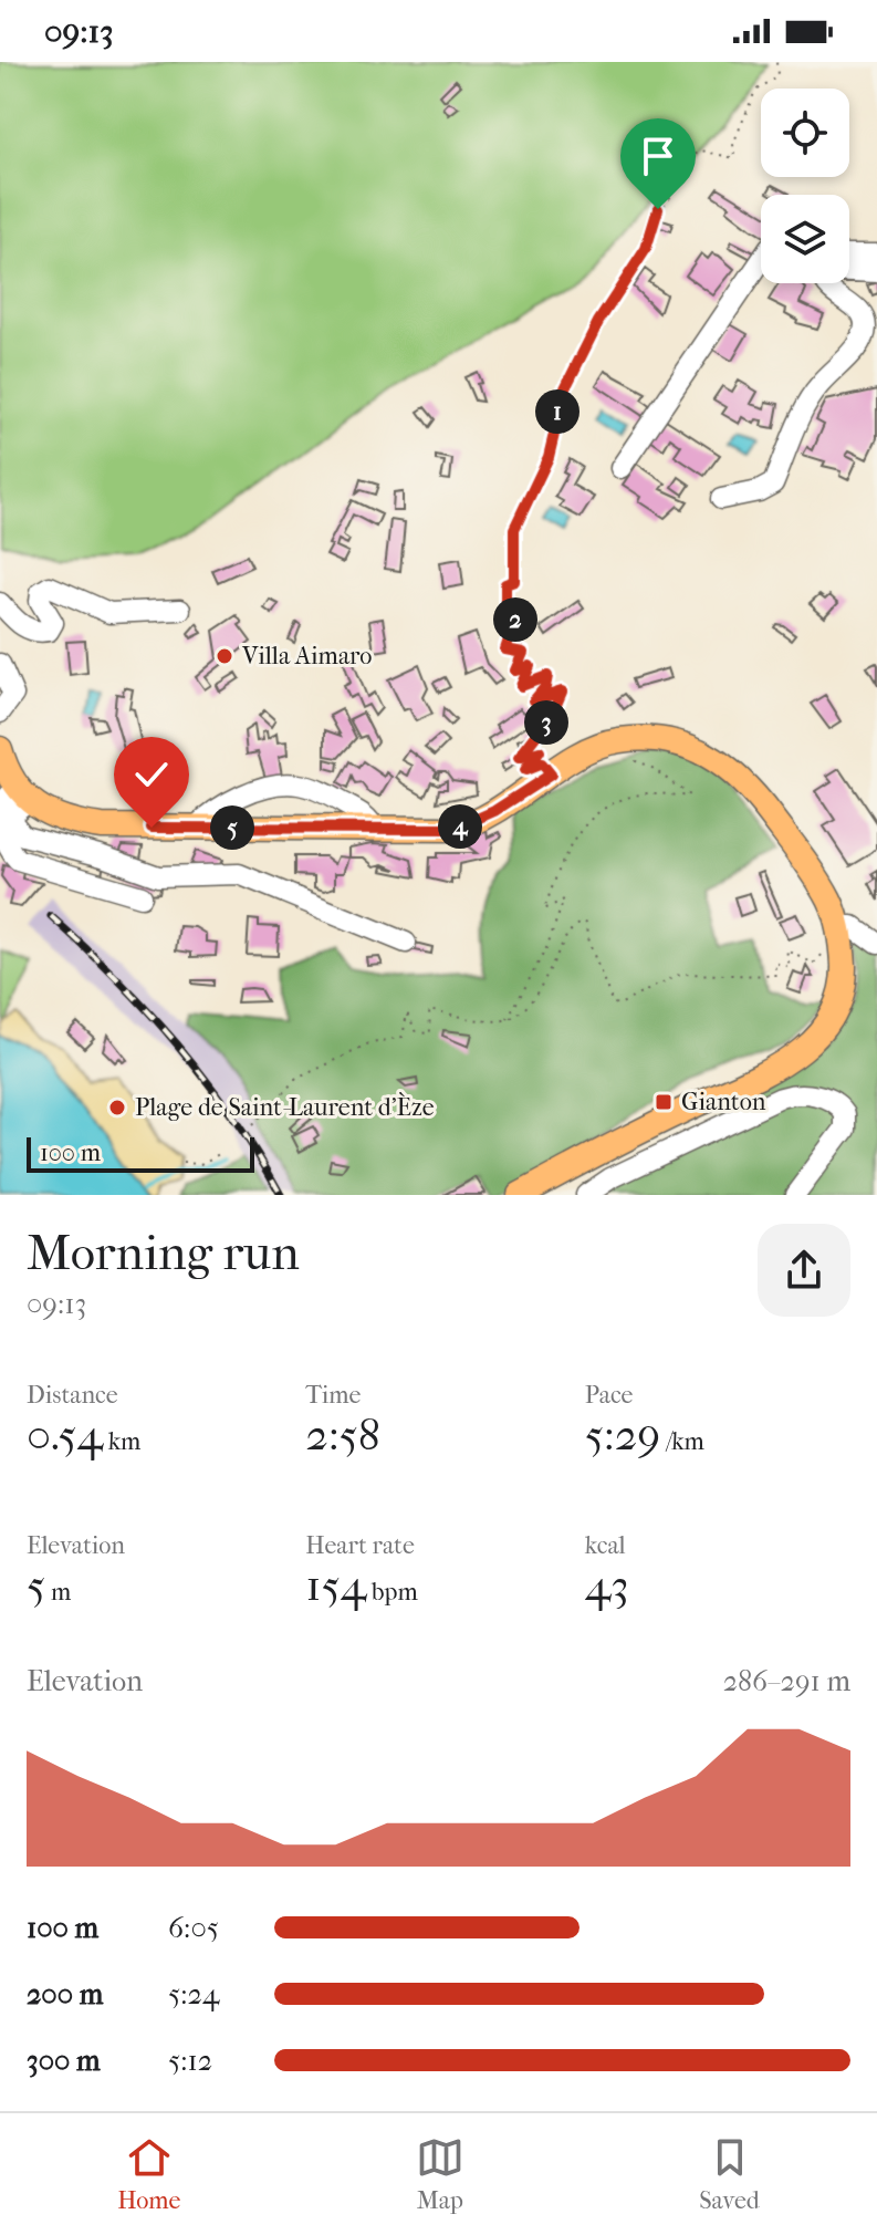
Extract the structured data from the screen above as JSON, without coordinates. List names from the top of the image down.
{
  "places": {
    "other": ["Villa Aimaro", "Plage de Saint-Laurent d'Èze"],
    "transit": ["Gianton"]
  },
  "scale_bar": "100 m",
  "page": {
    "status": "09:13",
    "pins": [
      "1",
      "2",
      "3",
      "4",
      "5"
    ],
    "scale": "100 m",
    "heading": ["Morning run", "09:13"],
    "stats": [
      ["Distance", "0.54 km"],
      ["Time", "2:58"],
      ["Pace", "5:29 /km"],
      ["Elevation", "5 m"],
      ["Heart rate", "154 bpm"],
      ["kcal", "43"]
    ],
    "chart": ["Elevation", "286–291 m"],
    "list": [
      {
        "name": "100 m",
        "note": "6:05"
      },
      {
        "name": "200 m",
        "note": "5:24"
      },
      {
        "name": "300 m",
        "note": "5:12"
      }
    ],
    "tabs": ["Home", "Map", "Saved"]
  }
}
